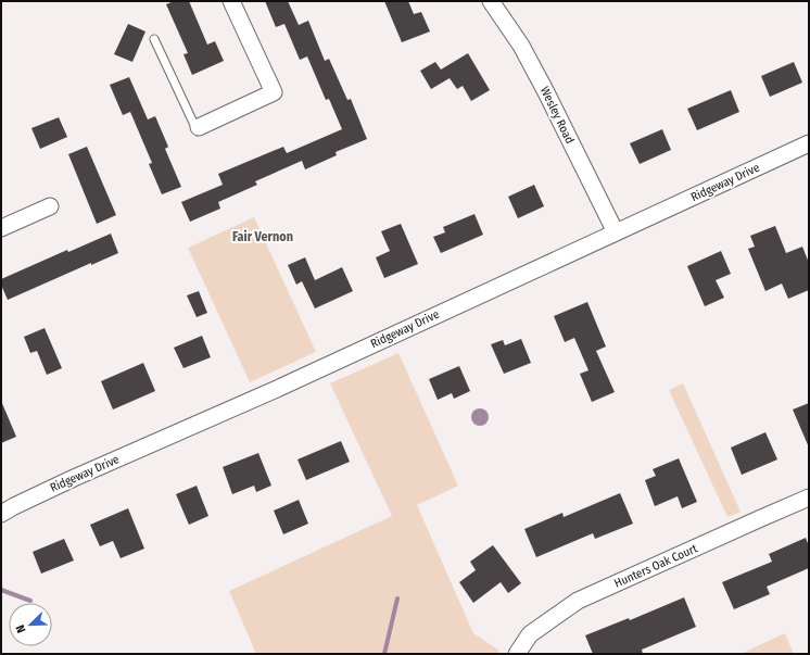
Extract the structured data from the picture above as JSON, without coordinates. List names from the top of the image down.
{
  "streets": {
    "street": ["Wesley Road", "Ridgeway Drive", "Hunters Oak Court"]
  },
  "crossings": [
    ["Wesley Road", "Ridgeway Drive"]
  ],
  "districts": ["Fair Vernon"],
  "north": "bottom left"
}
